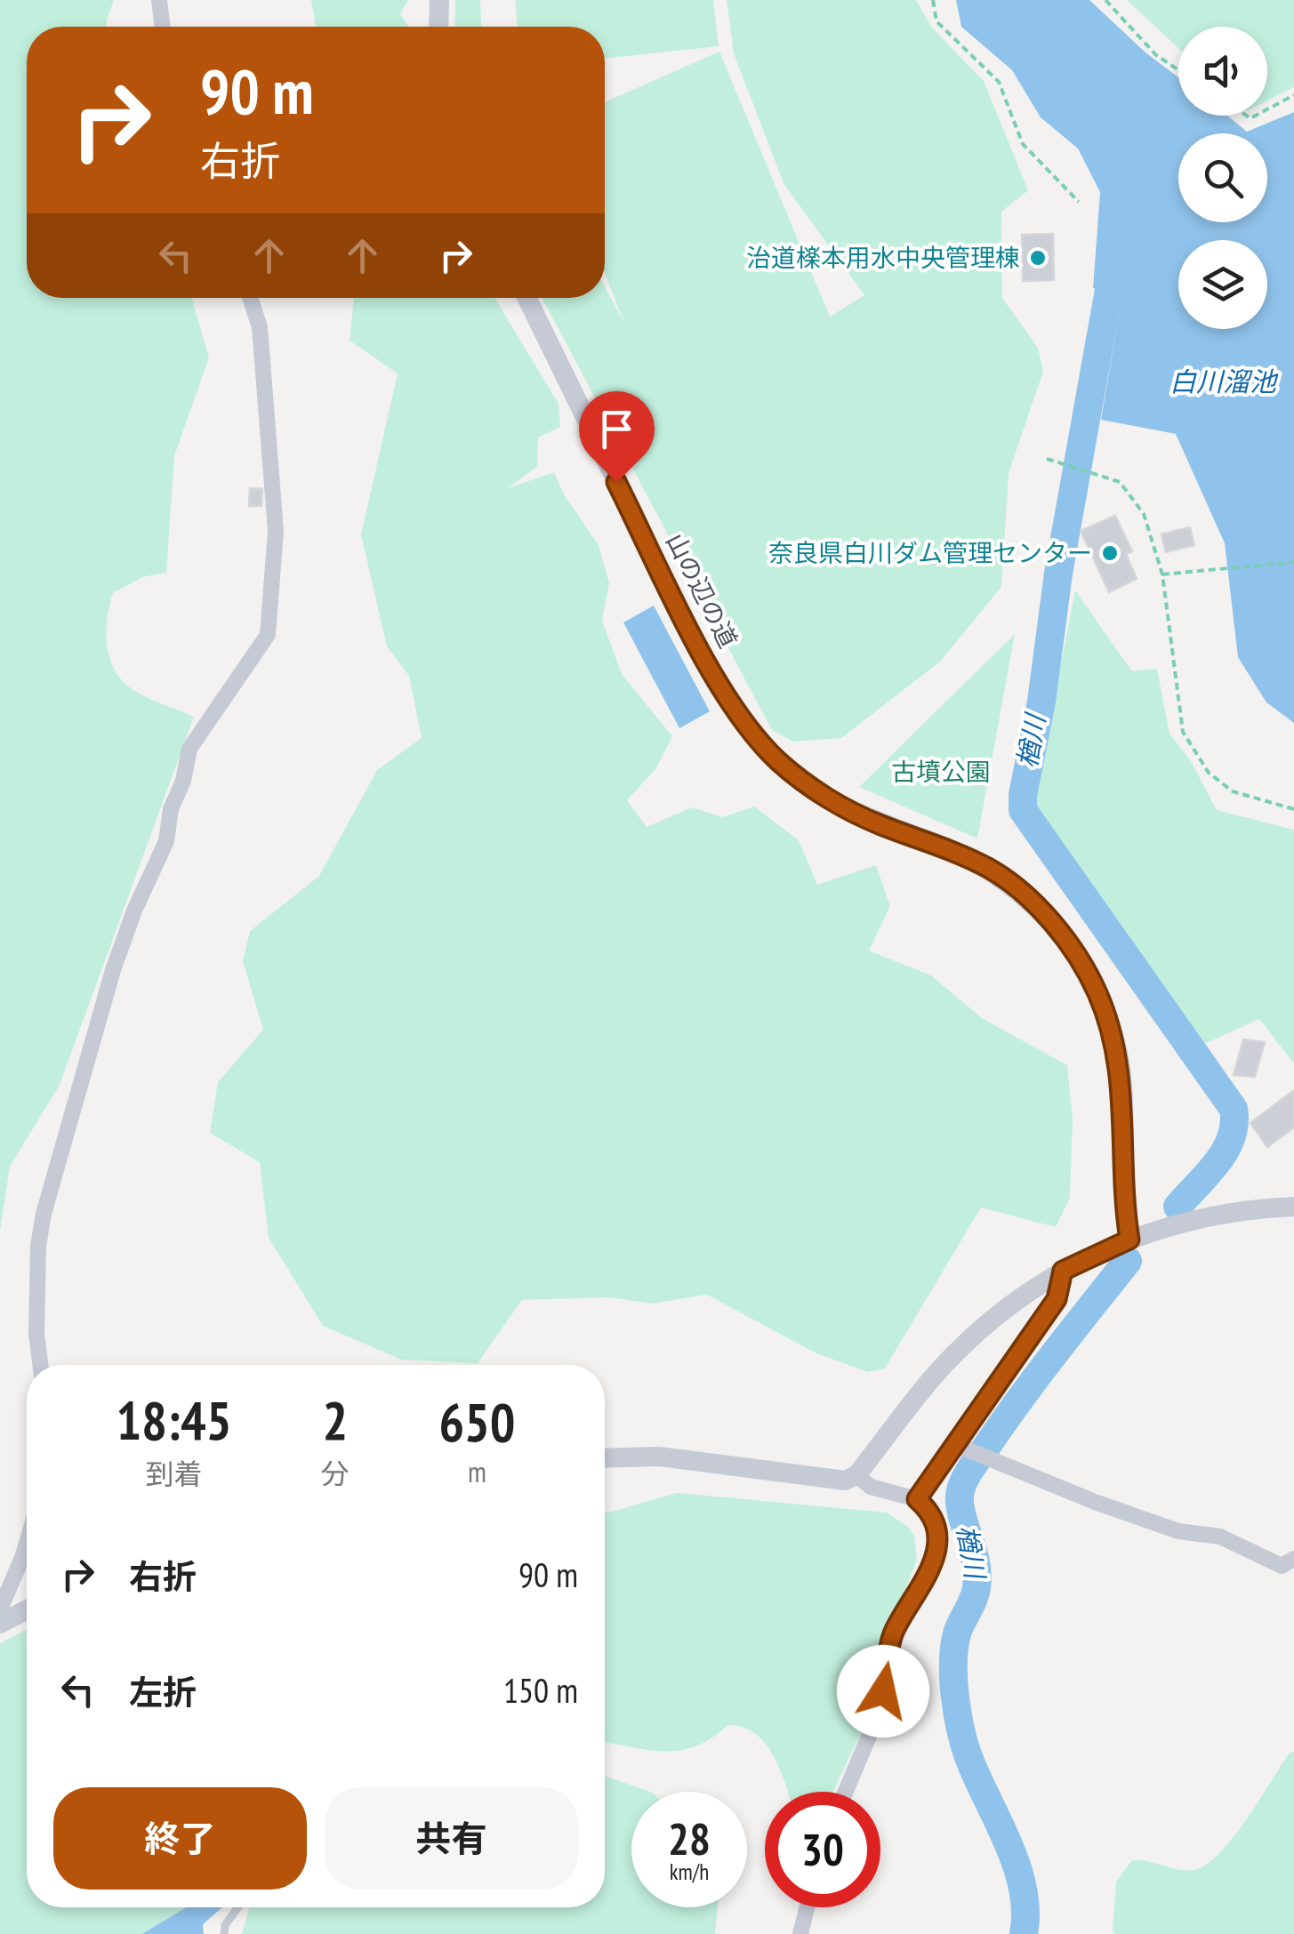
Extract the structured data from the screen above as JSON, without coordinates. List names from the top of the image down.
{
  "streets": {
    "street": ["山の辺の道"]
  },
  "water": ["白川溜池", "楢川"],
  "parks": ["古墳公園"],
  "places": ["治道檪本用水中央管理棟", "奈良県白川ダム管理センター"],
  "page": {
    "turn": ["90 m", "右折"],
    "eta": [
      "18:45",
      "到着",
      "2",
      "分",
      "650",
      "m"
    ],
    "list": [
      {
        "name": "右折",
        "value": "90 m"
      },
      {
        "name": "左折",
        "value": "150 m"
      }
    ],
    "buttons": ["終了", "共有"],
    "speed": "28 km/h",
    "limit": "30"
  }
}
